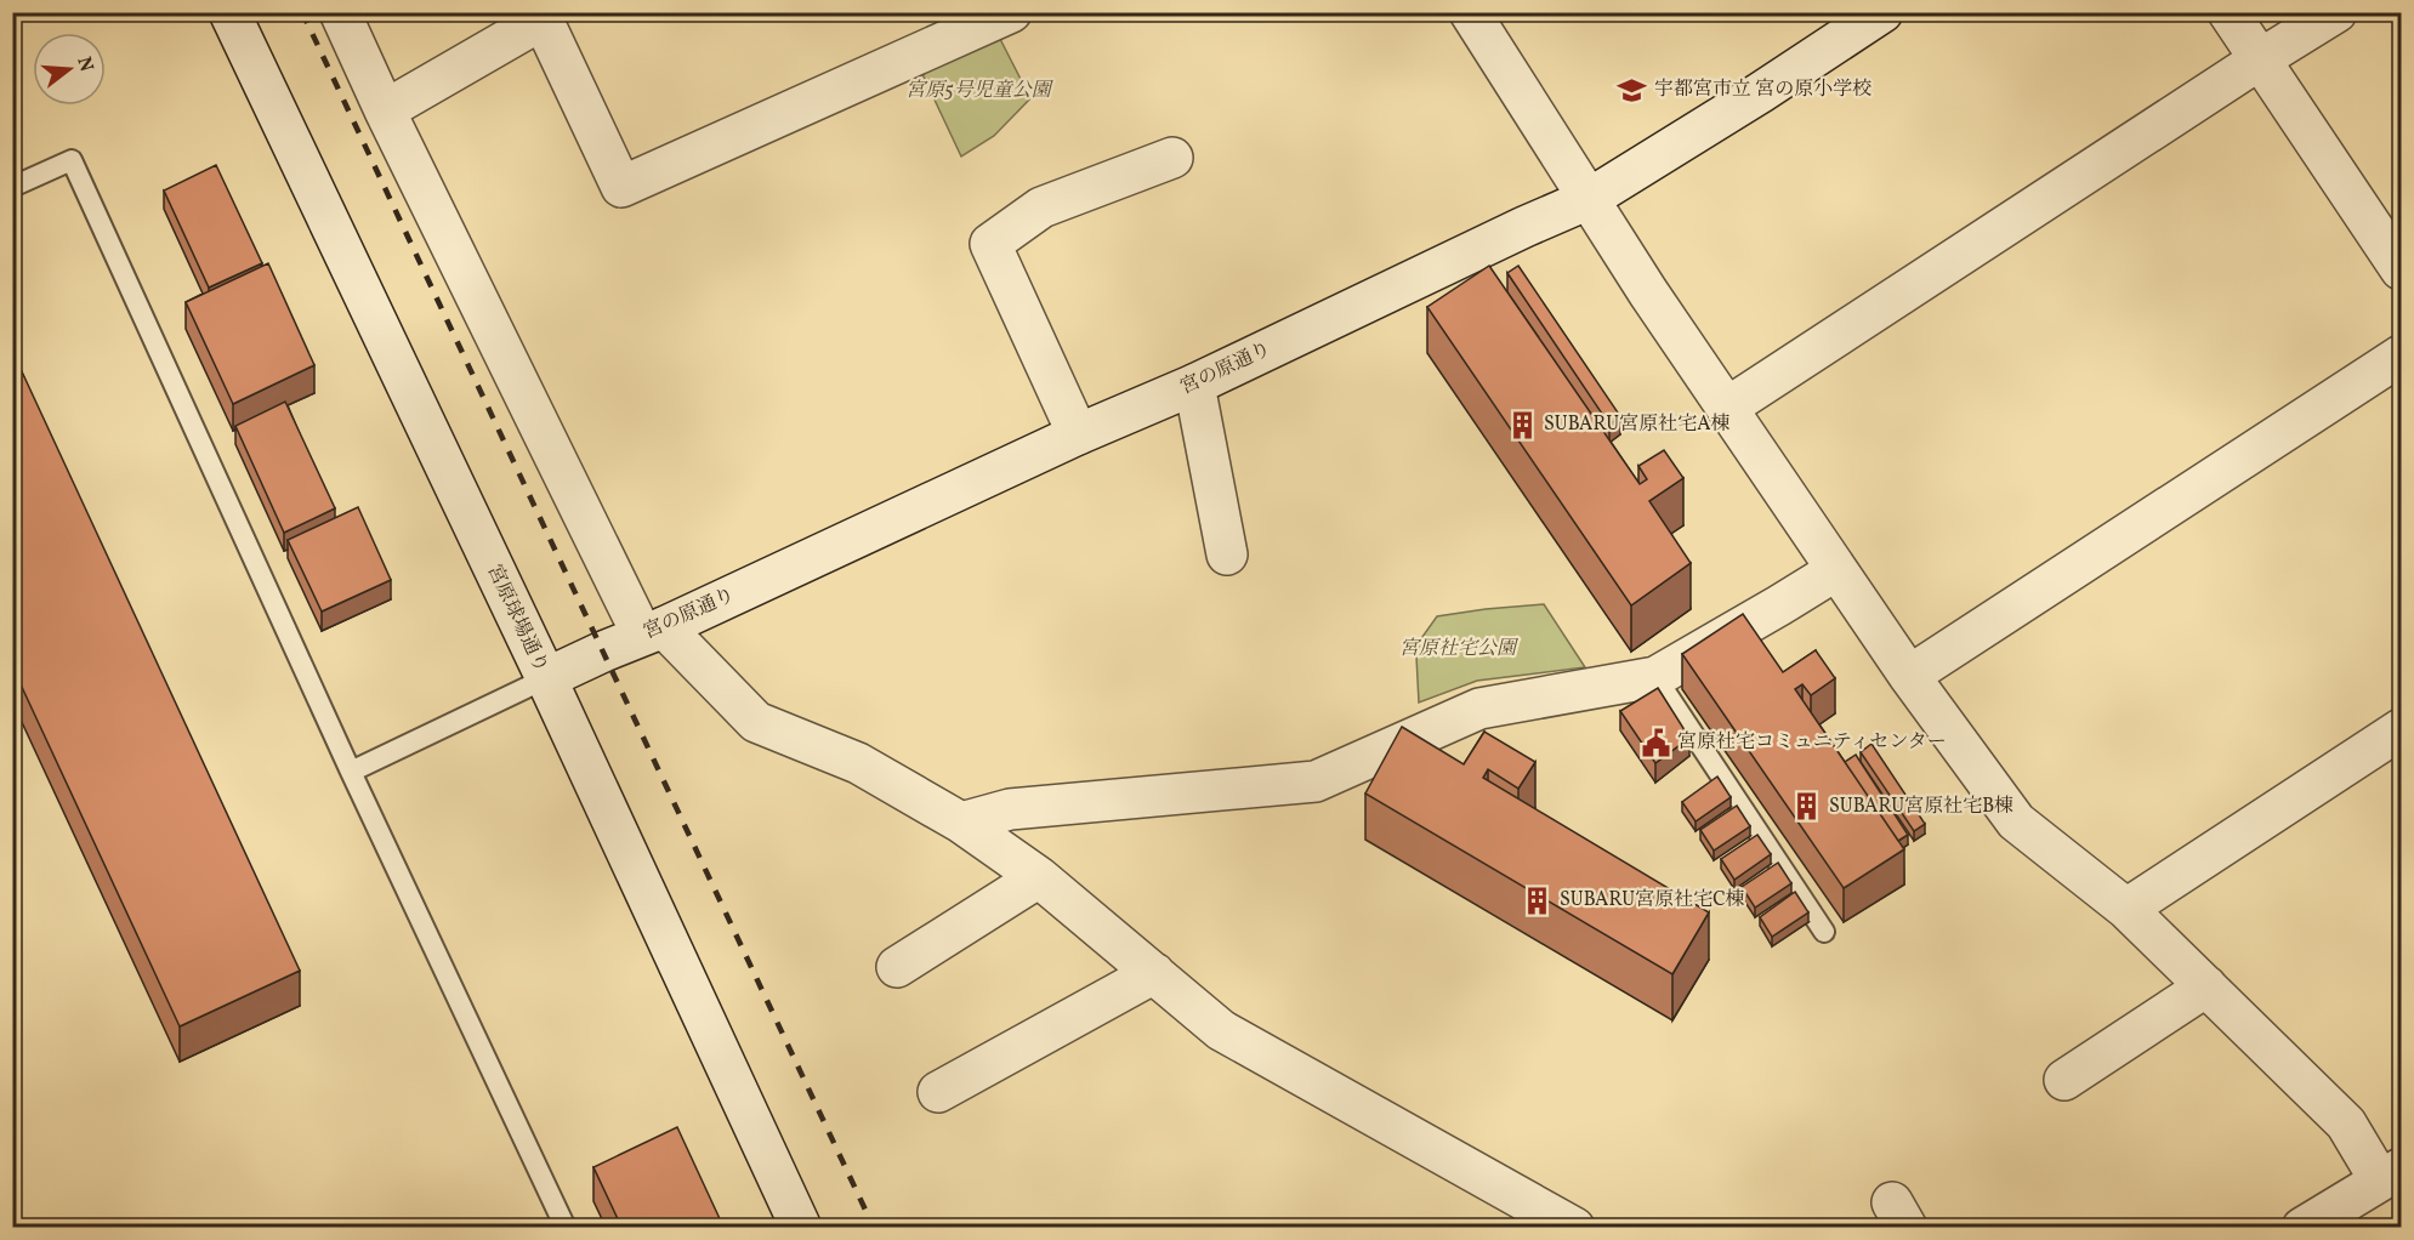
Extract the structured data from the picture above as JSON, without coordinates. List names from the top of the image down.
{
  "streets": {
    "street": ["宮の原通り", "宮原球場通り"]
  },
  "crossings": [
    ["宮の原通り", "宮原球場通り"]
  ],
  "parks": ["宮原5号児童公園", "宮原社宅公園"],
  "places": {
    "school or university": ["宇都宮市立 宮の原小学校"],
    "building": ["SUBARU宮原社宅A棟", "SUBARU宮原社宅B棟", "SUBARU宮原社宅C棟"],
    "public building": ["宮原社宅コミュニティセンター"]
  },
  "north": "right"
}
